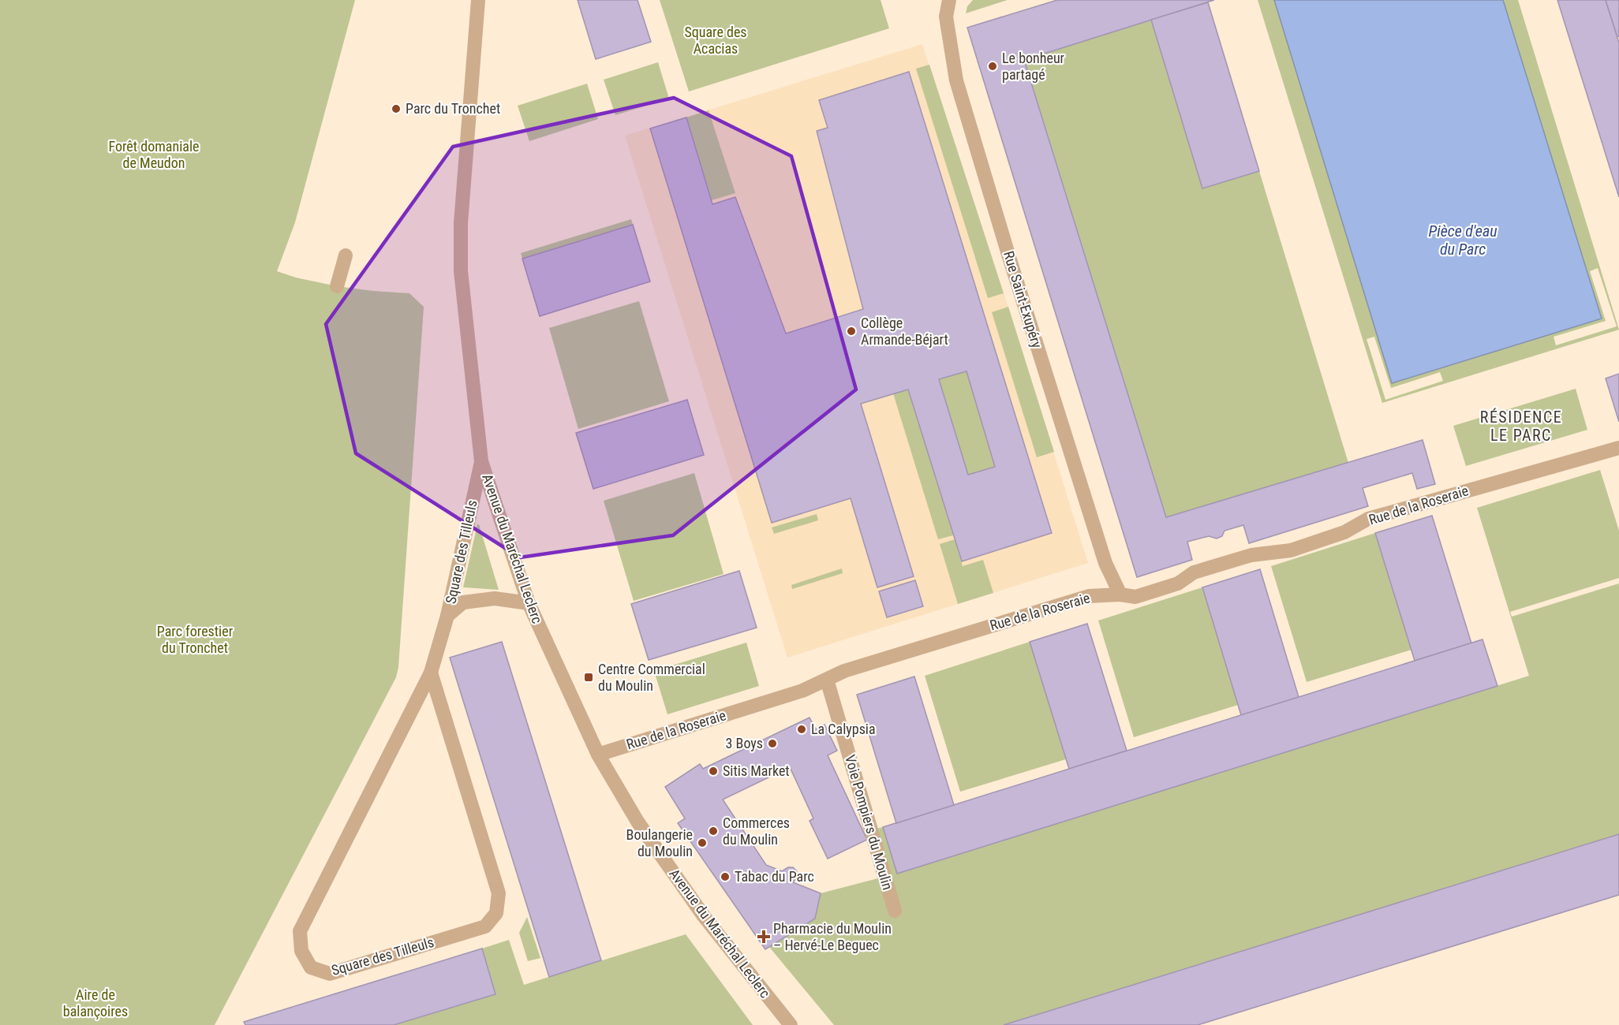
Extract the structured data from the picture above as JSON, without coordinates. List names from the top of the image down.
{
  "streets": {
    "street": [
      "Rue Saint-Exupéry",
      "Rue de la Roseraie",
      "Avenue du Maréchal Leclerc",
      "Square des Tilleuls",
      "Voie Pompiers du Moulin"
    ]
  },
  "crossings": [
    ["Rue Saint-Exupéry", "Rue de la Roseraie"],
    ["Rue de la Roseraie", "Avenue du Maréchal Leclerc"],
    ["Rue de la Roseraie", "Voie Pompiers du Moulin"],
    ["Avenue du Maréchal Leclerc", "Square des Tilleuls"]
  ],
  "districts": ["RÉSIDENCE LE PARC"],
  "water": ["Pièce d'eau du Parc"],
  "parks": [
    "Square des Acacias",
    "Forêt domaniale de Meudon",
    "Parc forestier du Tronchet",
    "Aire de balançoires"
  ],
  "places": {
    "other": [
      "Le bonheur partagé",
      "Parc du Tronchet",
      "Collège Armande-Béjart",
      "La Calypsia",
      "3 Boys",
      "Sitis Market",
      "Commerces du Moulin",
      "Boulangerie du Moulin",
      "Tabac du Parc"
    ],
    "transit": ["Centre Commercial du Moulin"],
    "health": ["Pharmacie du Moulin – Hervé-Le Beguec"]
  }
}
